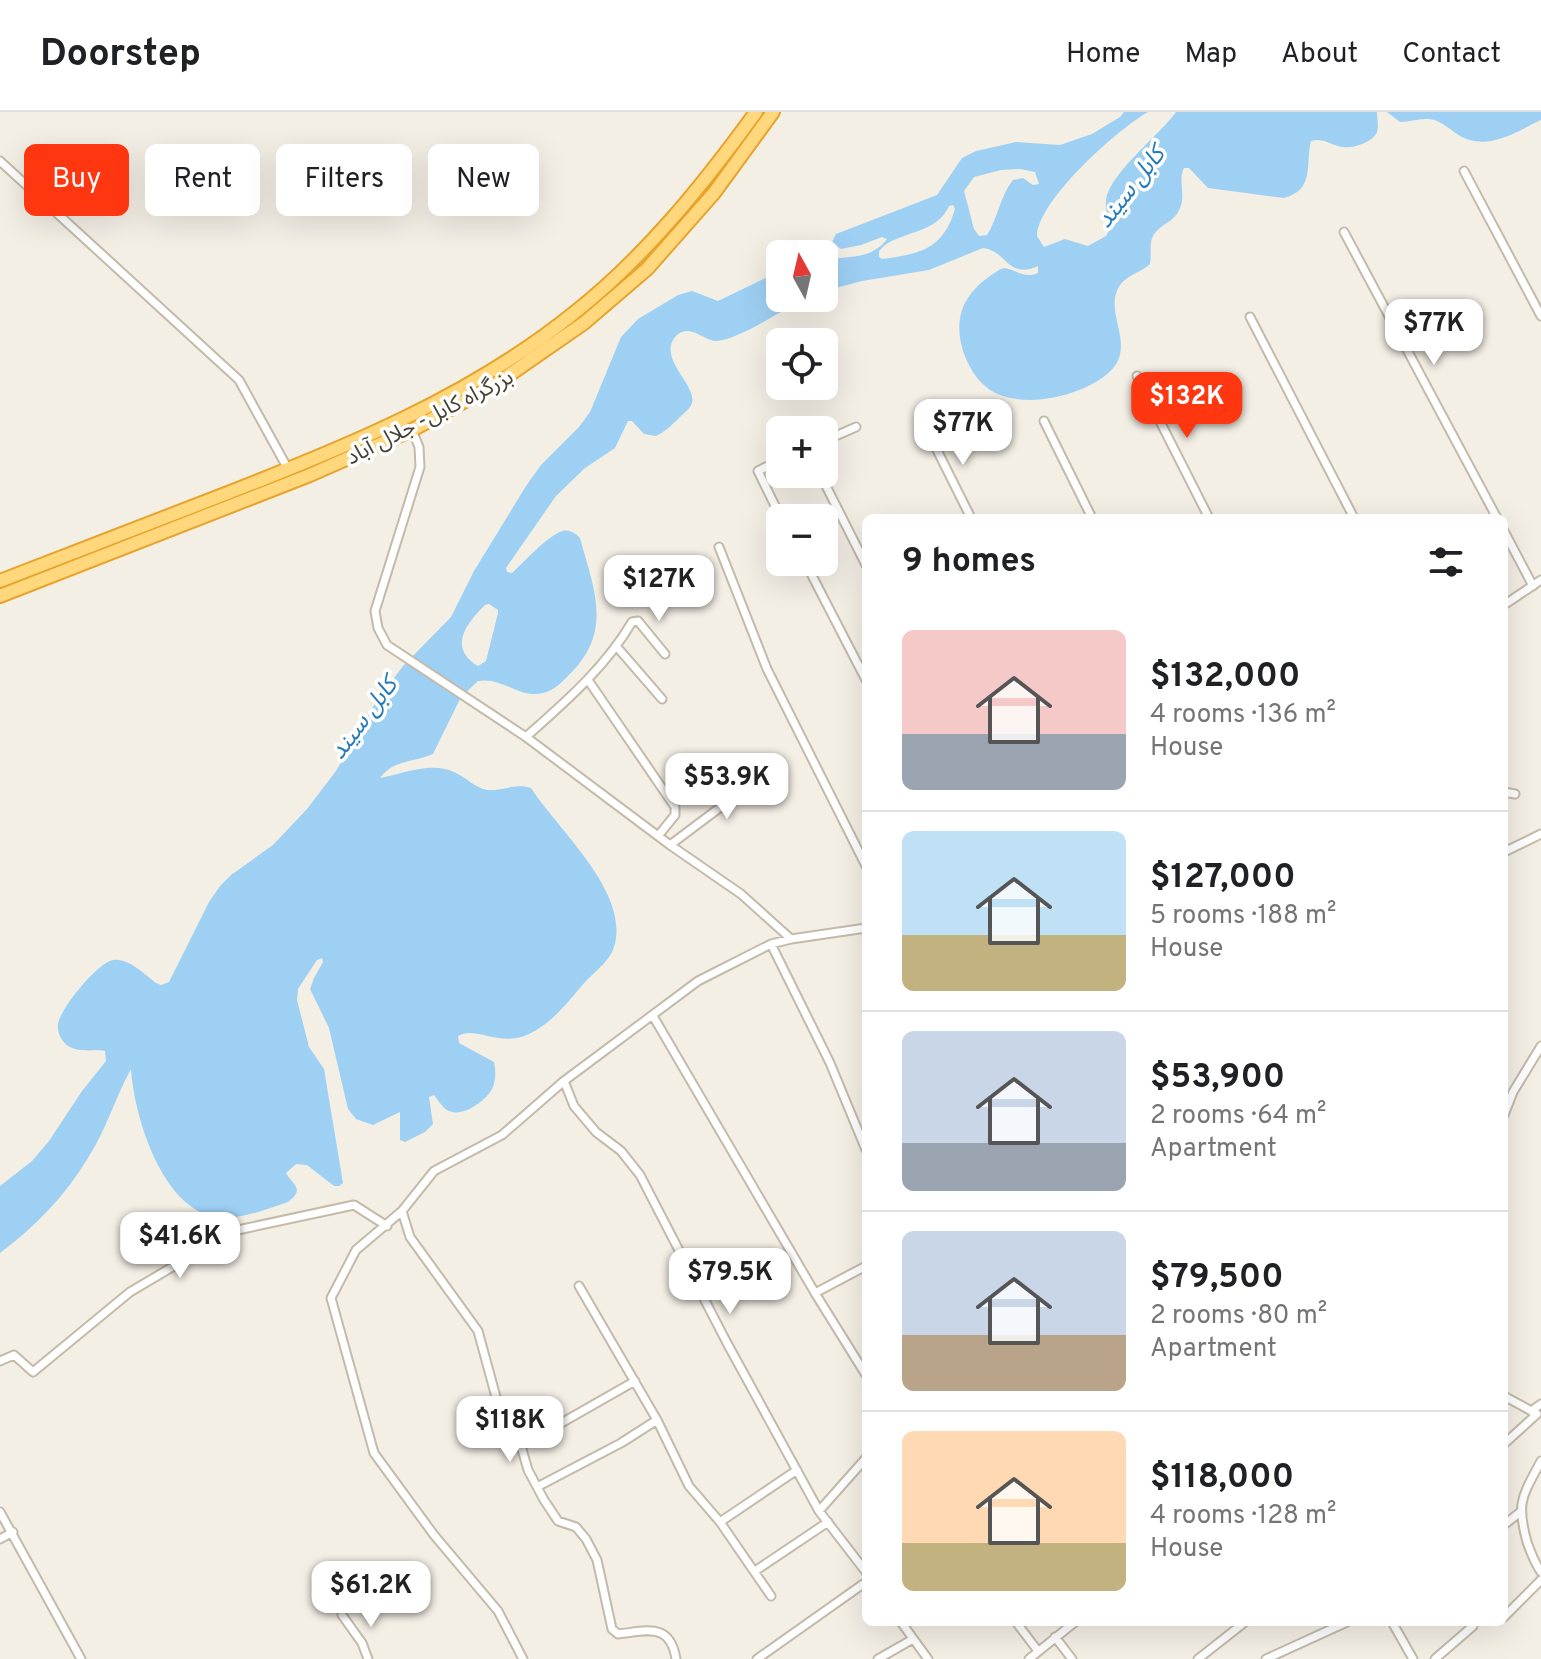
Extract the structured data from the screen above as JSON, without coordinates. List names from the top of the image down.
{
  "streets": {
    "highway": ["بزرگراه کابل- جلال آباد"]
  },
  "water": ["کابل سيند"],
  "north": "top",
  "page": {
    "header": "Doorstep",
    "nav": [
      "Home",
      "Map",
      "About",
      "Contact"
    ],
    "chip": [
      "Buy",
      "Rent",
      "Filters",
      "New"
    ],
    "map_buttons": ["+", "−"],
    "price": [
      "$77K",
      "$132K",
      "$77K",
      "$127K",
      "$53.9K",
      "$41.6K",
      "$79.5K",
      "$118K",
      "$61.2K"
    ],
    "heading": "9 homes",
    "list": [
      {
        "name": "$132,000",
        "note": "4 rooms · 136 m² · House"
      },
      {
        "name": "$127,000",
        "note": "5 rooms · 188 m² · House"
      },
      {
        "name": "$53,900",
        "note": "2 rooms · 64 m² · Apartment"
      },
      {
        "name": "$79,500",
        "note": "2 rooms · 80 m² · Apartment"
      },
      {
        "name": "$118,000",
        "note": "4 rooms · 128 m² · House"
      }
    ]
  }
}
